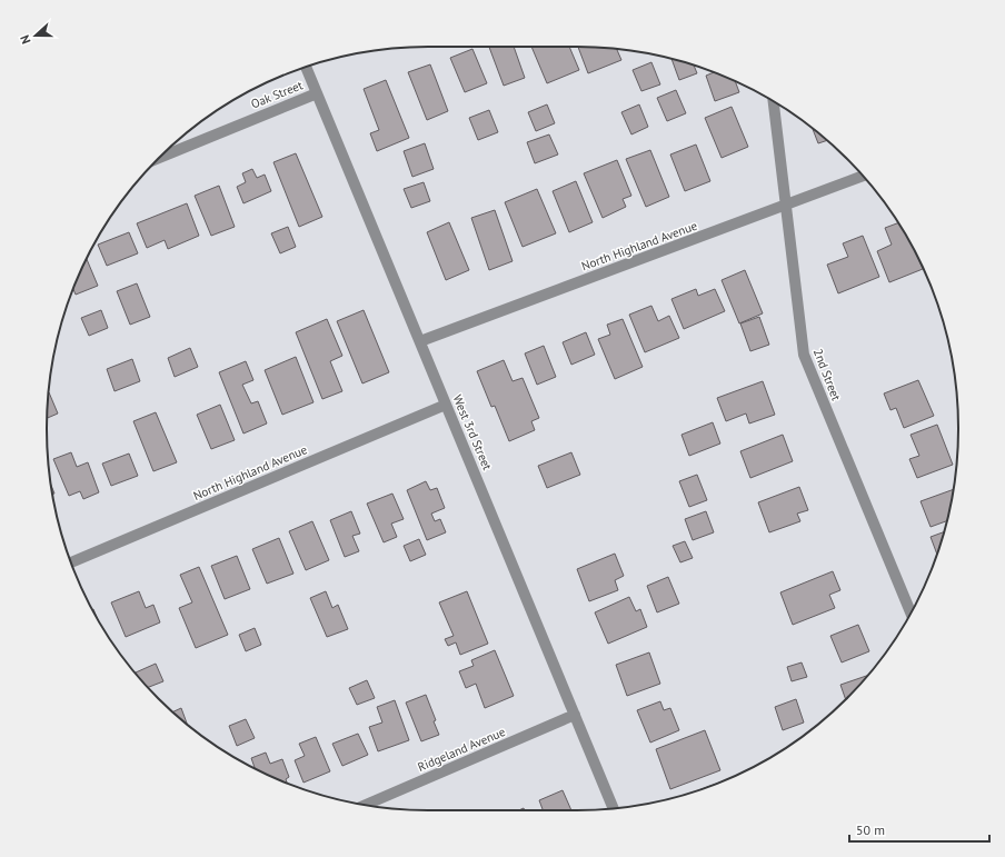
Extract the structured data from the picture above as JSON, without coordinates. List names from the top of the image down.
{
  "streets": {
    "street": [
      "Oak Street",
      "North Highland Avenue",
      "2nd Street",
      "West 3rd Street",
      "Ridgeland Avenue"
    ]
  },
  "crossings": [
    ["Oak Street", "West 3rd Street"],
    ["North Highland Avenue", "2nd Street"],
    ["North Highland Avenue", "West 3rd Street"],
    ["West 3rd Street", "Ridgeland Avenue"]
  ],
  "scale_bar": "50 m",
  "north": "left"
}
